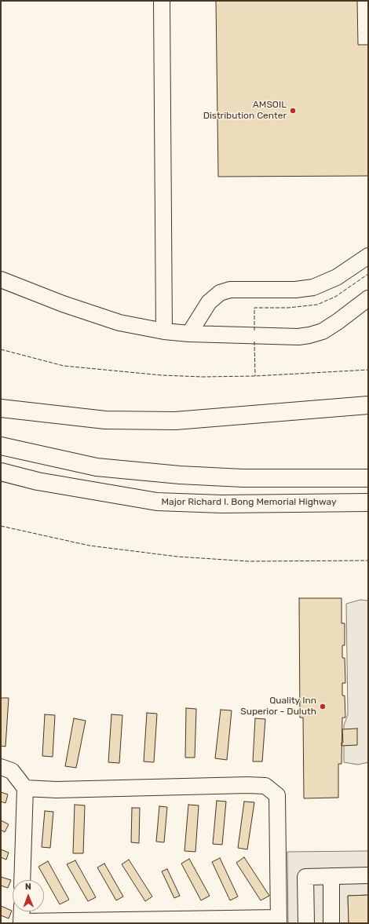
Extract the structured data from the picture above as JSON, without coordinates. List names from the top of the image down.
{
  "streets": {
    "highway": ["Major Richard I. Bong Memorial Highway"]
  },
  "places": ["AMSOIL Distribution Center", "Quality Inn Superior - Duluth"],
  "north": "top"
}
